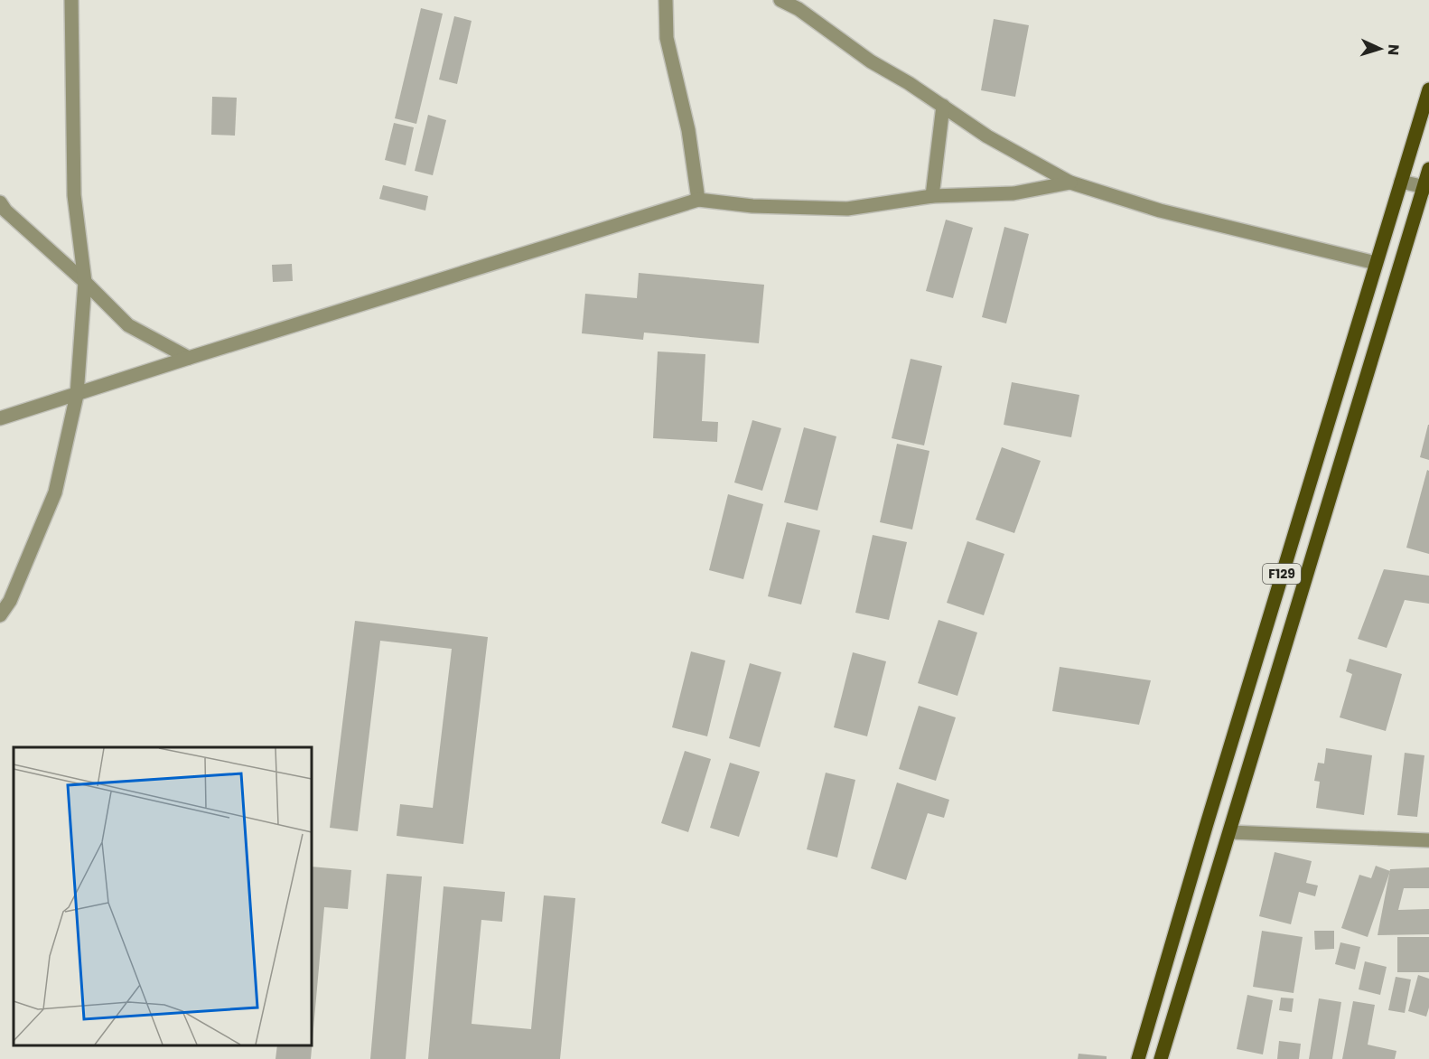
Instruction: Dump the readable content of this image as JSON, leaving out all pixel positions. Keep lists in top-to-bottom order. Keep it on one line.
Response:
{"streets":{"main road":["F129"]},"north":"right"}
